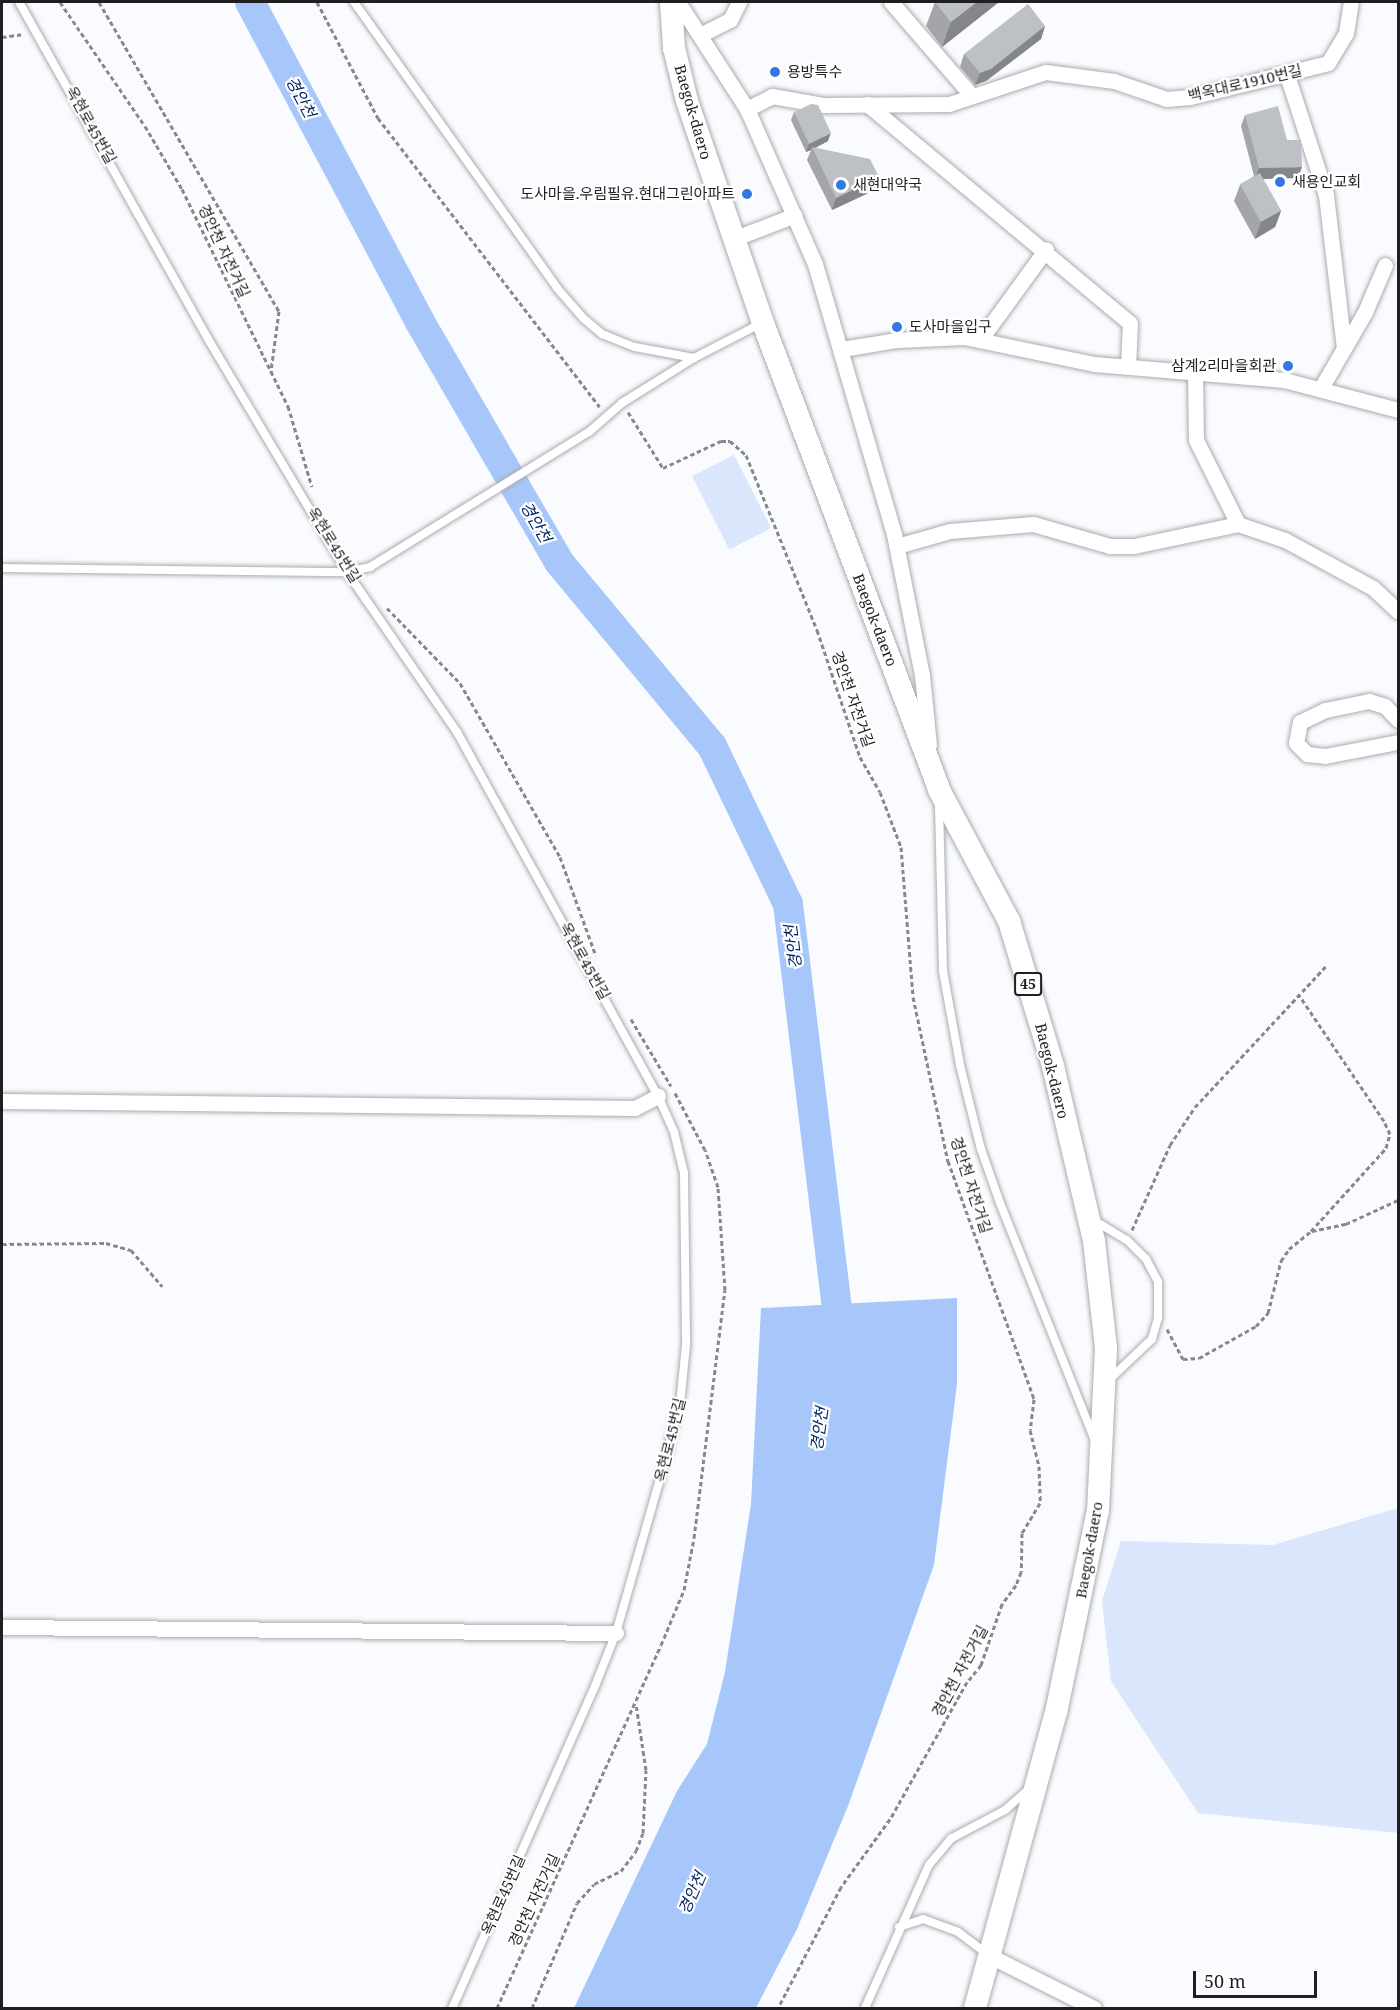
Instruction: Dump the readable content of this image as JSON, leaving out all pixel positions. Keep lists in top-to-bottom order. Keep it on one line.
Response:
{"streets":{"main road":["Baegok-daero","45"],"street":["백옥대로1910번길"],"lane":["옥현로45번길"],"path":["경안천 자전거길"]},"water":["경안천"],"places":["용방특수","새용인교회","새현대약국","도사마을.우림필유.현대그린아파트","도사마을입구","삼계2리마을회관"],"scale_bar":"50 m"}
